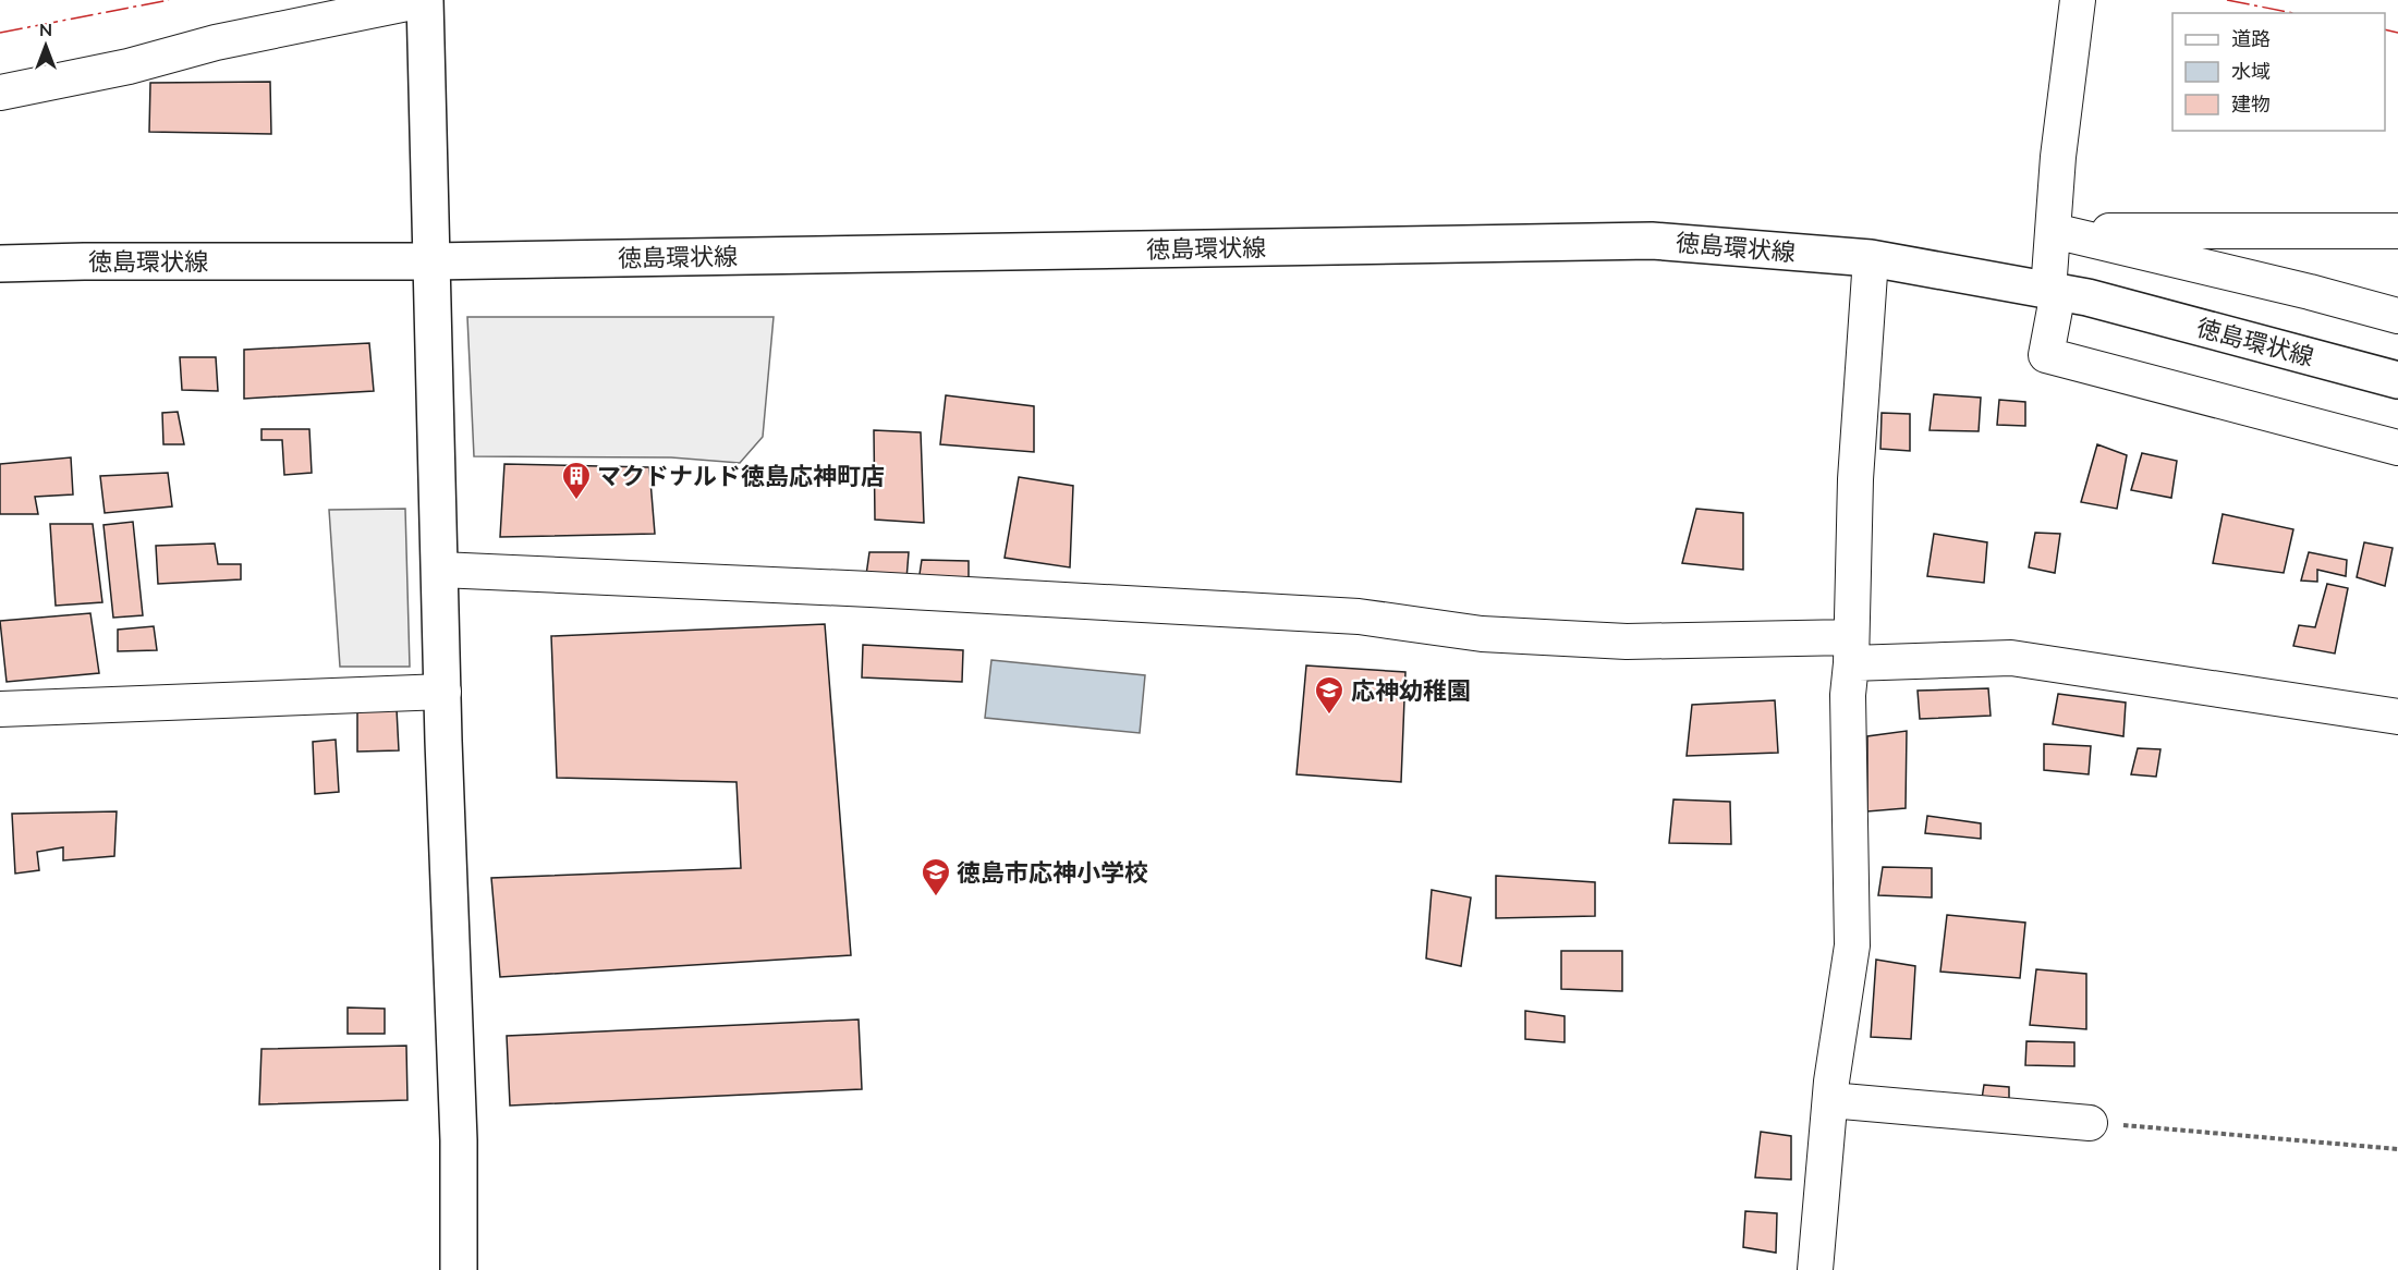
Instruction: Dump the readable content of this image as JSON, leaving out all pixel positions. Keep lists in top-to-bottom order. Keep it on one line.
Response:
{"streets":{"main road":["徳島環状線"]},"places":{"building":["マクドナルド徳島応神町店"],"school or university":["応神幼稚園","徳島市応神小学校"]},"legend":["道路","水域","建物"],"north":"top"}
